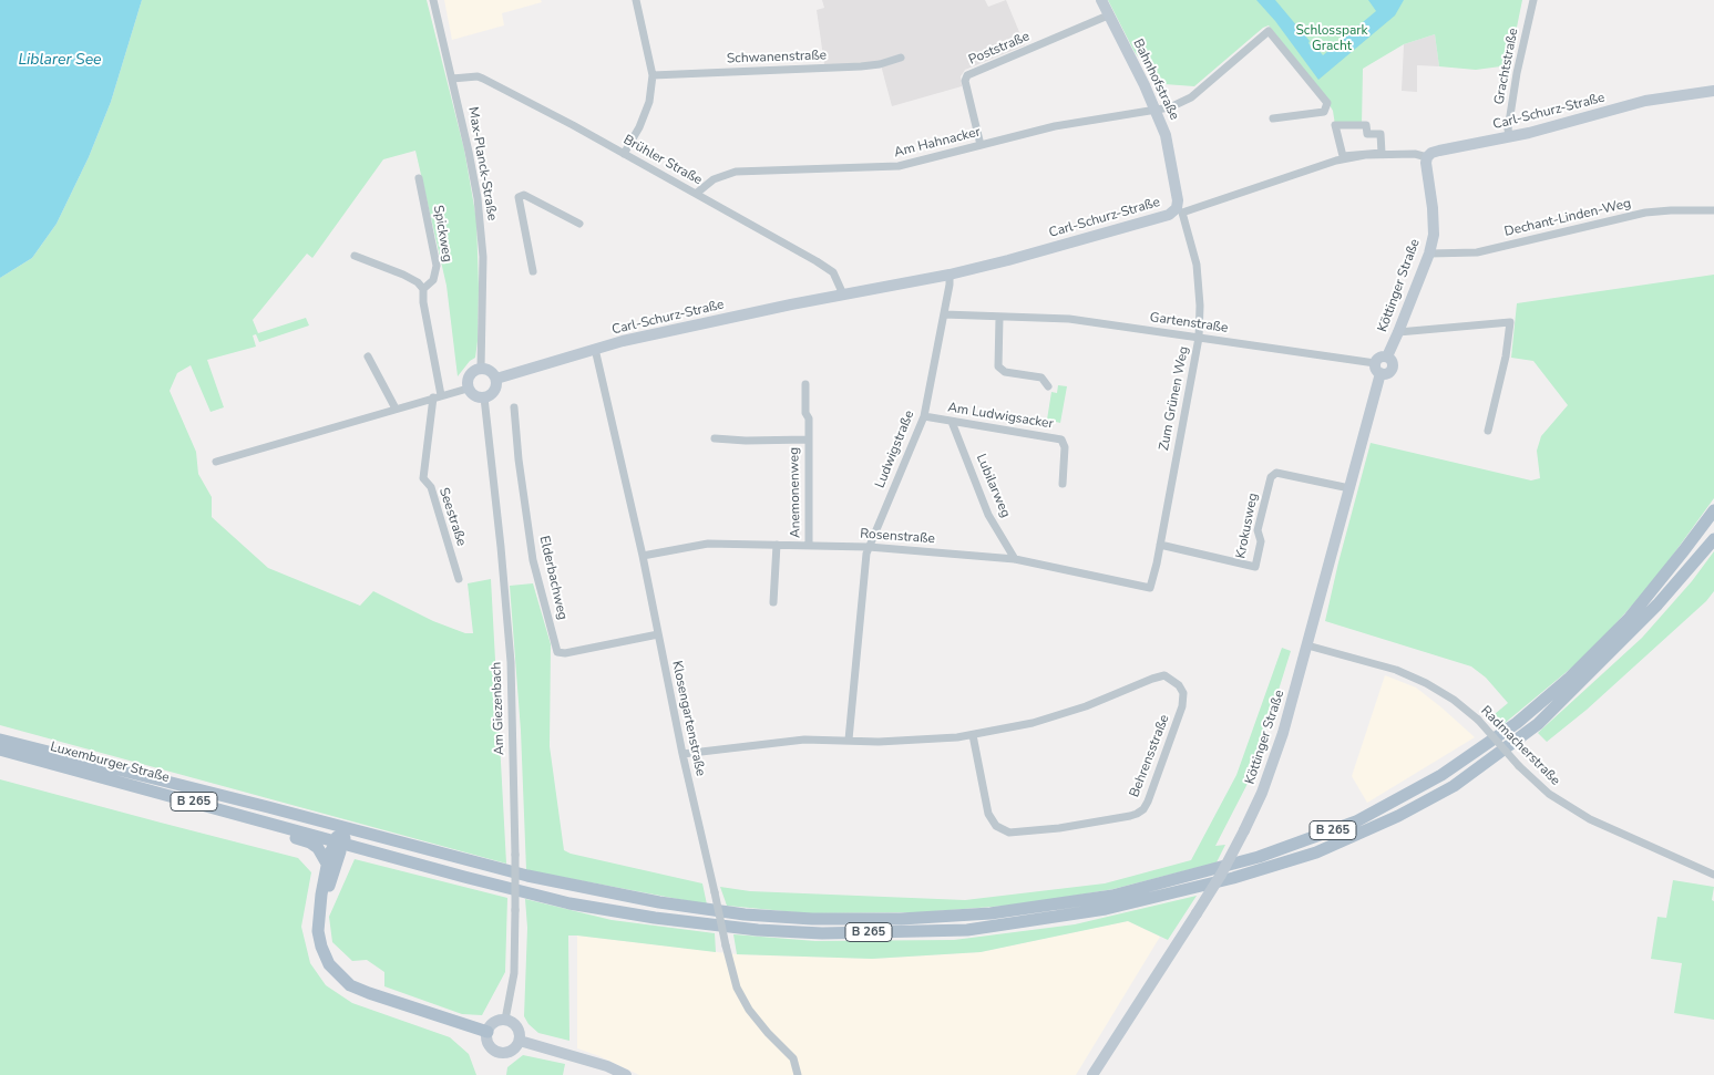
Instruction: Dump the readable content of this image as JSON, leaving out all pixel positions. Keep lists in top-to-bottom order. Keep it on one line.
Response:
{"streets":{"main road":["Luxemburger Straße","B 265"],"street":["Poststraße","Schwanenstraße","Grachtstraße","Bahnhofstraße","Carl-Schurz-Straße","Am Hahnacker","Brühler Straße","Max-Planck-Straße","Dechant-Linden-Weg","Spickweg","Köttinger Straße","Gartenstraße","Zum Grünen Weg","Am Ludwigsacker","Ludwigstraße","Lubilarweg","Anemonenweg","Seestraße","Krokusweg","Rosenstraße","Elderbachweg","Am Giezenbach","Klosengartenstraße","Radmacherstraße","Behrensstraße"]},"crossings":[["Poststraße","Bahnhofstraße"],["Poststraße","Am Hahnacker"],["Grachtstraße","Carl-Schurz-Straße"],["Bahnhofstraße","Carl-Schurz-Straße"],["Bahnhofstraße","Am Hahnacker"],["Bahnhofstraße","Zum Grünen Weg"],["Carl-Schurz-Straße","Brühler Straße"],["Carl-Schurz-Straße","Max-Planck-Straße"],["Carl-Schurz-Straße","Köttinger Straße"],["Carl-Schurz-Straße","Zum Grünen Weg"],["Carl-Schurz-Straße","Ludwigstraße"],["Carl-Schurz-Straße","Am Giezenbach"],["Carl-Schurz-Straße","Klosengartenstraße"],["Am Hahnacker","Brühler Straße"],["Brühler Straße","Max-Planck-Straße"],["Max-Planck-Straße","Am Giezenbach"],["Dechant-Linden-Weg","Köttinger Straße"],["Köttinger Straße","Gartenstraße"],["Köttinger Straße","Krokusweg"],["Köttinger Straße","Radmacherstraße"],["Gartenstraße","Zum Grünen Weg"],["Gartenstraße","Ludwigstraße"],["Zum Grünen Weg","Krokusweg"],["Zum Grünen Weg","Rosenstraße"],["Am Ludwigsacker","Ludwigstraße"],["Am Ludwigsacker","Lubilarweg"],["Ludwigstraße","Rosenstraße"],["Ludwigstraße","Behrensstraße"],["Lubilarweg","Rosenstraße"],["Anemonenweg","Rosenstraße"],["Rosenstraße","Klosengartenstraße"],["Elderbachweg","Klosengartenstraße"],["Klosengartenstraße","Behrensstraße"],["Luxemburger Straße","B 265"]],"water":["Liblarer See"],"parks":["Schlosspark Gracht"]}
